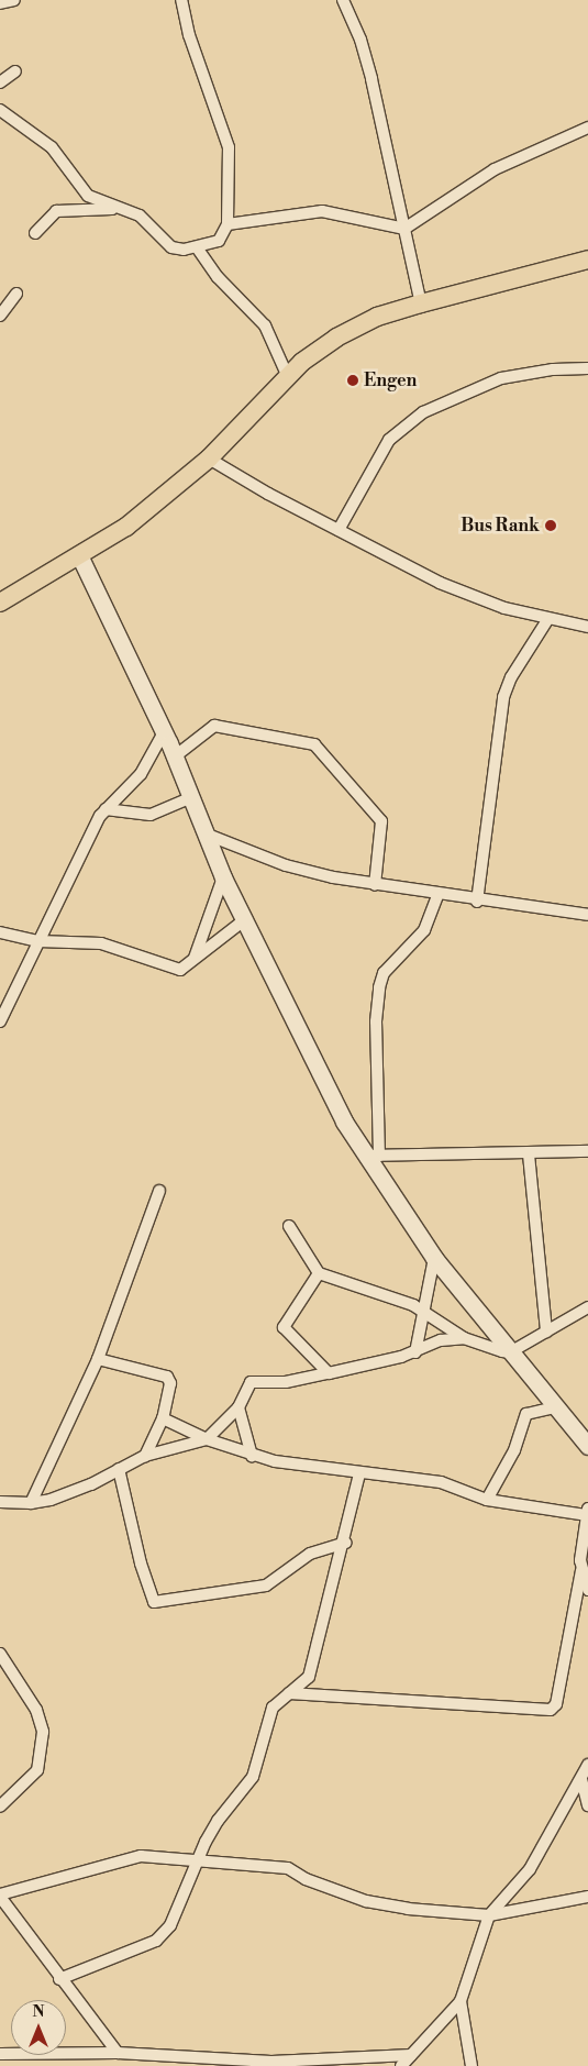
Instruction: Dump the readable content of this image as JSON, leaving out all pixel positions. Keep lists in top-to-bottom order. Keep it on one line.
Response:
{"places":["Engen","Bus Rank"],"north":"top"}
